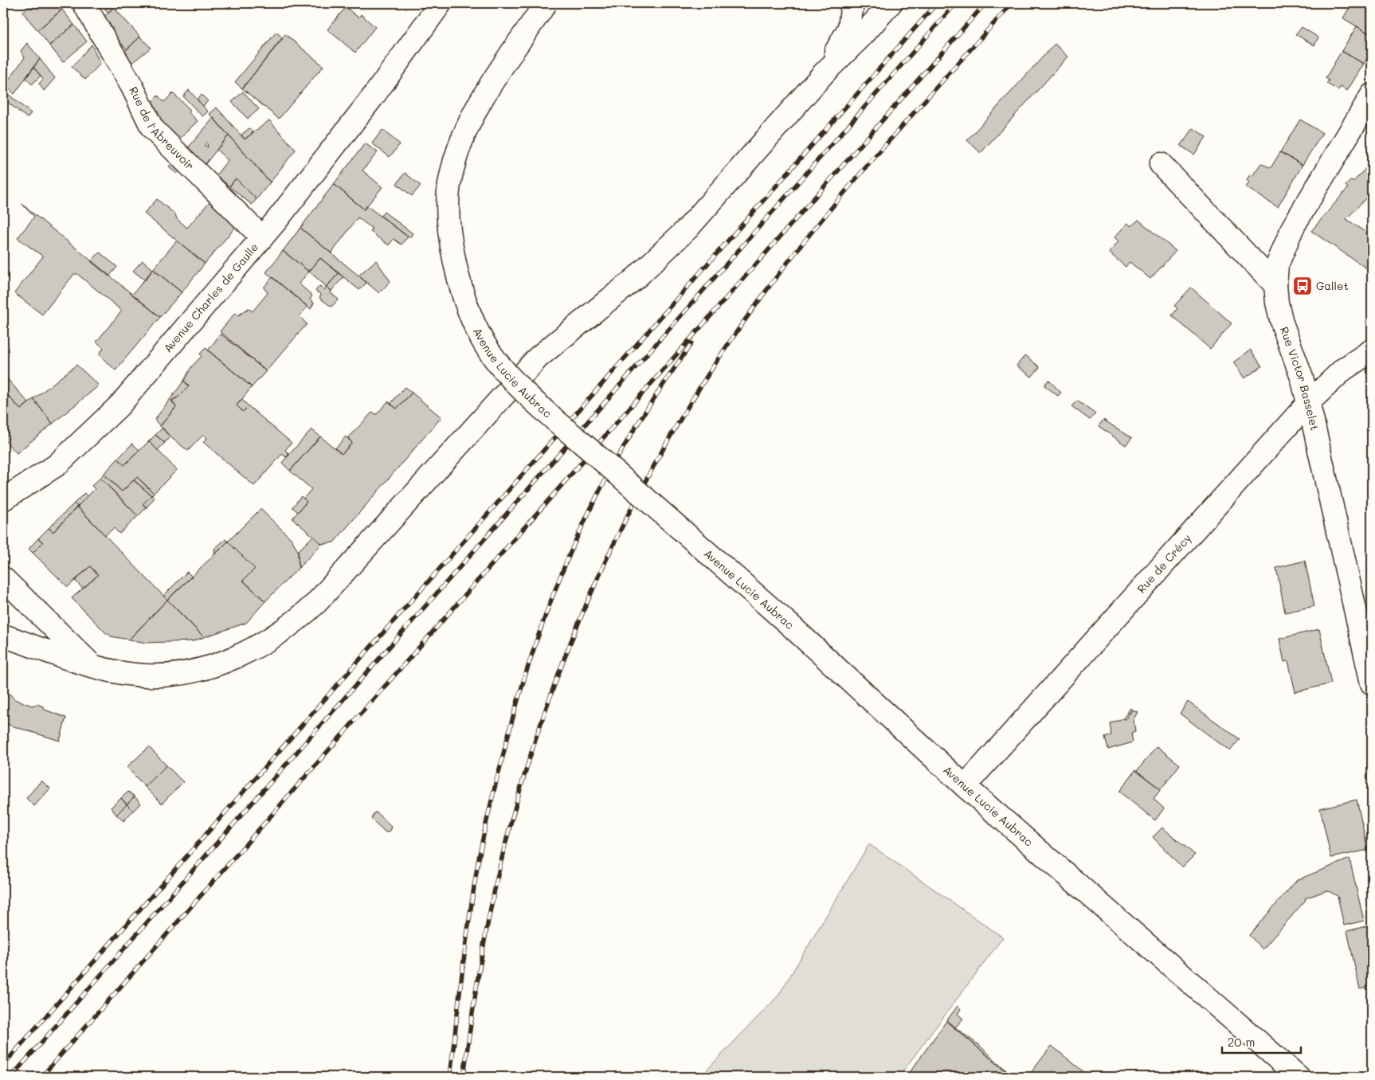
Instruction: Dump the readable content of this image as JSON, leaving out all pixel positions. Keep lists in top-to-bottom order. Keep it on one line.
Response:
{"streets":{"main road":["Rue de l'Abreuvoir","Avenue Charles de Gaulle","Avenue Lucie Aubrac","Rue Victor Basselet","Rue de Crécy"]},"crossings":[["Rue de l'Abreuvoir","Avenue Charles de Gaulle"],["Avenue Lucie Aubrac","Rue de Crécy"],["Rue Victor Basselet","Rue de Crécy"]],"places":{"bus stop":["Gallet"]},"house_numbers":["4"],"scale_bar":"20 m"}
